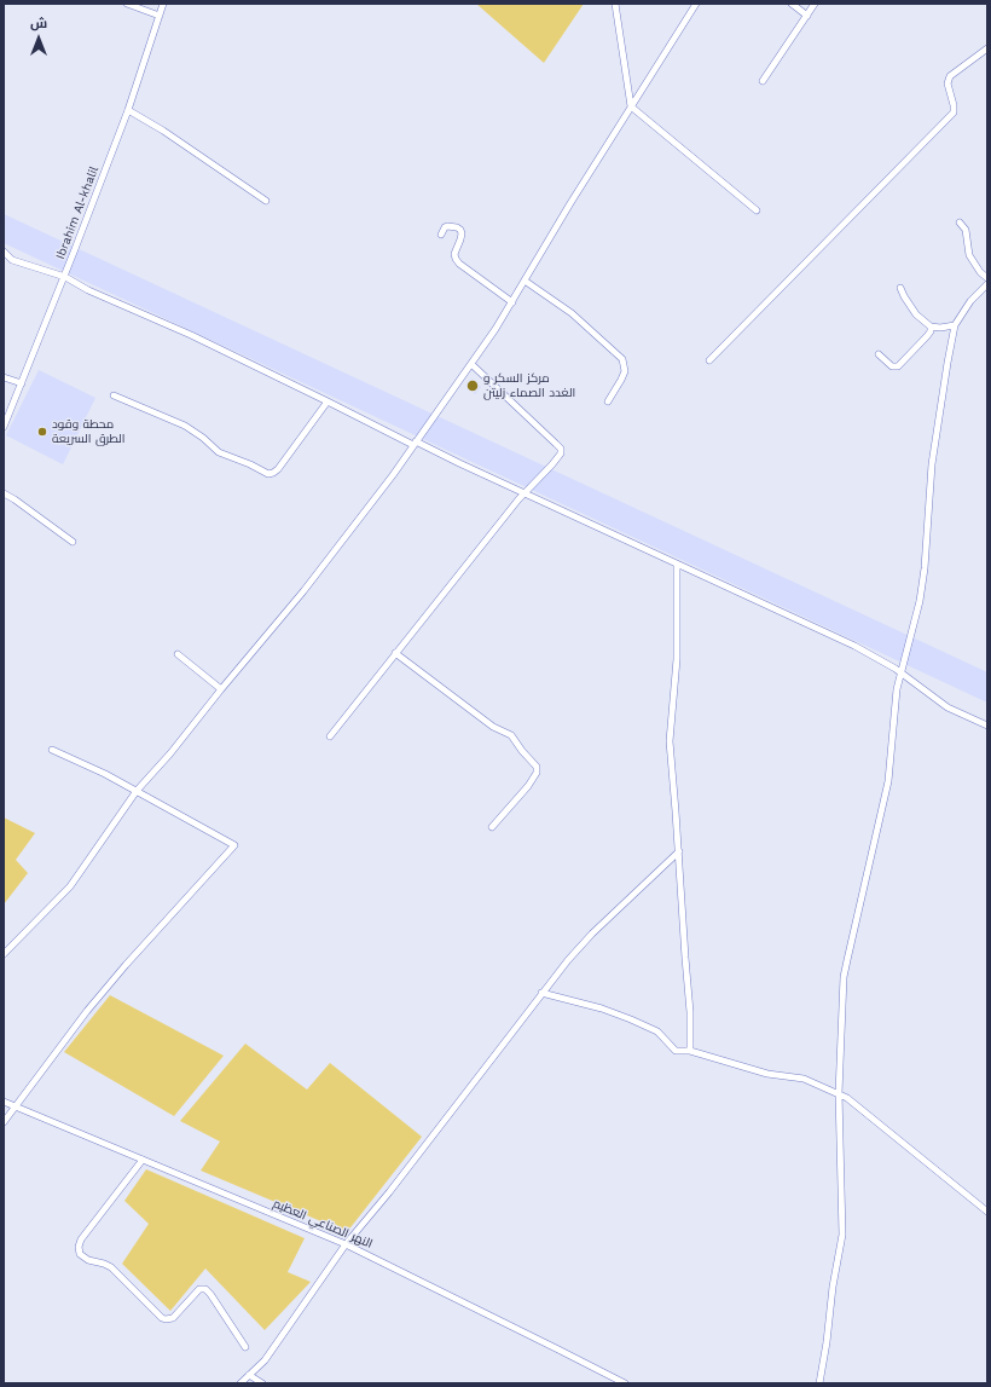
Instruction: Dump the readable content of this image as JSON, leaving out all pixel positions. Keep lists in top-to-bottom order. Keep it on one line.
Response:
{"streets":{"street":["Ibrahim Al-khalil","النهر الصناعي العظيم"]},"places":["مركز السكر و الغدد الصماء زليتن","محطة وقود الطرق السريعة"],"north":"top"}
